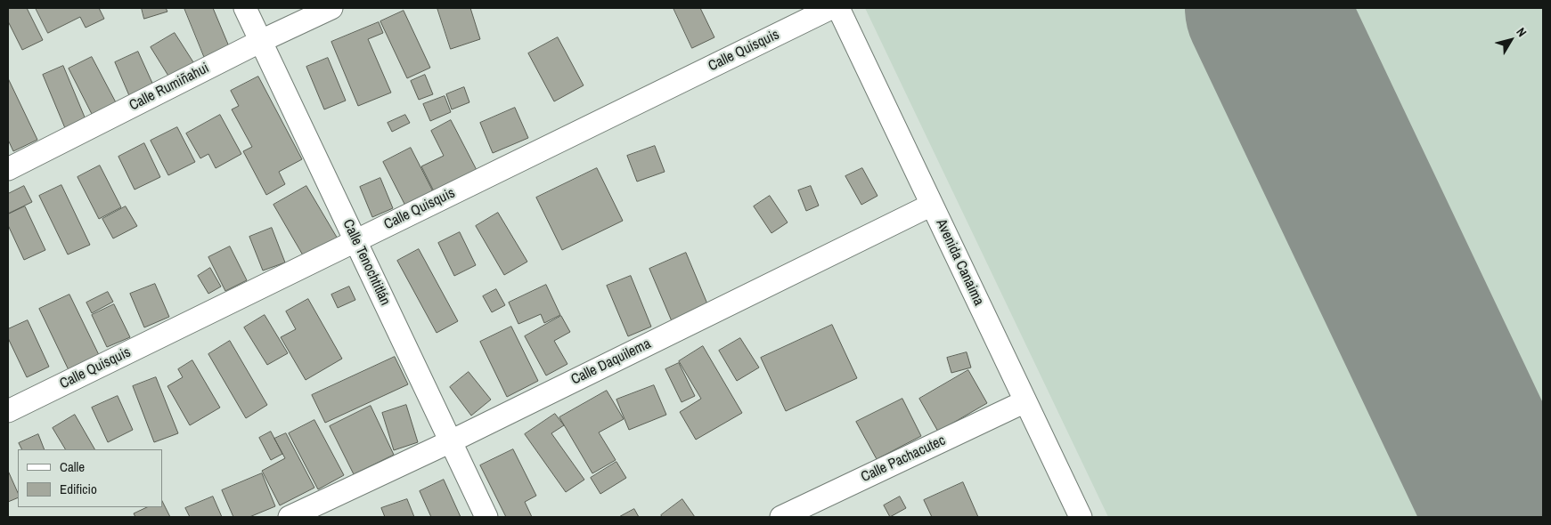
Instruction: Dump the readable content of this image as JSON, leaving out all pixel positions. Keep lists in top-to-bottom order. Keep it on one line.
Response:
{"streets":{"street":["Calle Quisquis","Calle Rumiñahui","Calle Tenochtitlán","Avenida Canaima","Calle Daquilema","Calle Pachacutec"]},"crossings":[["Calle Quisquis","Calle Tenochtitlán"],["Calle Rumiñahui","Calle Tenochtitlán"],["Calle Tenochtitlán","Calle Daquilema"],["Avenida Canaima","Calle Daquilema"],["Avenida Canaima","Calle Pachacutec"]],"legend":["Calle","Edificio"],"north":"top right"}
